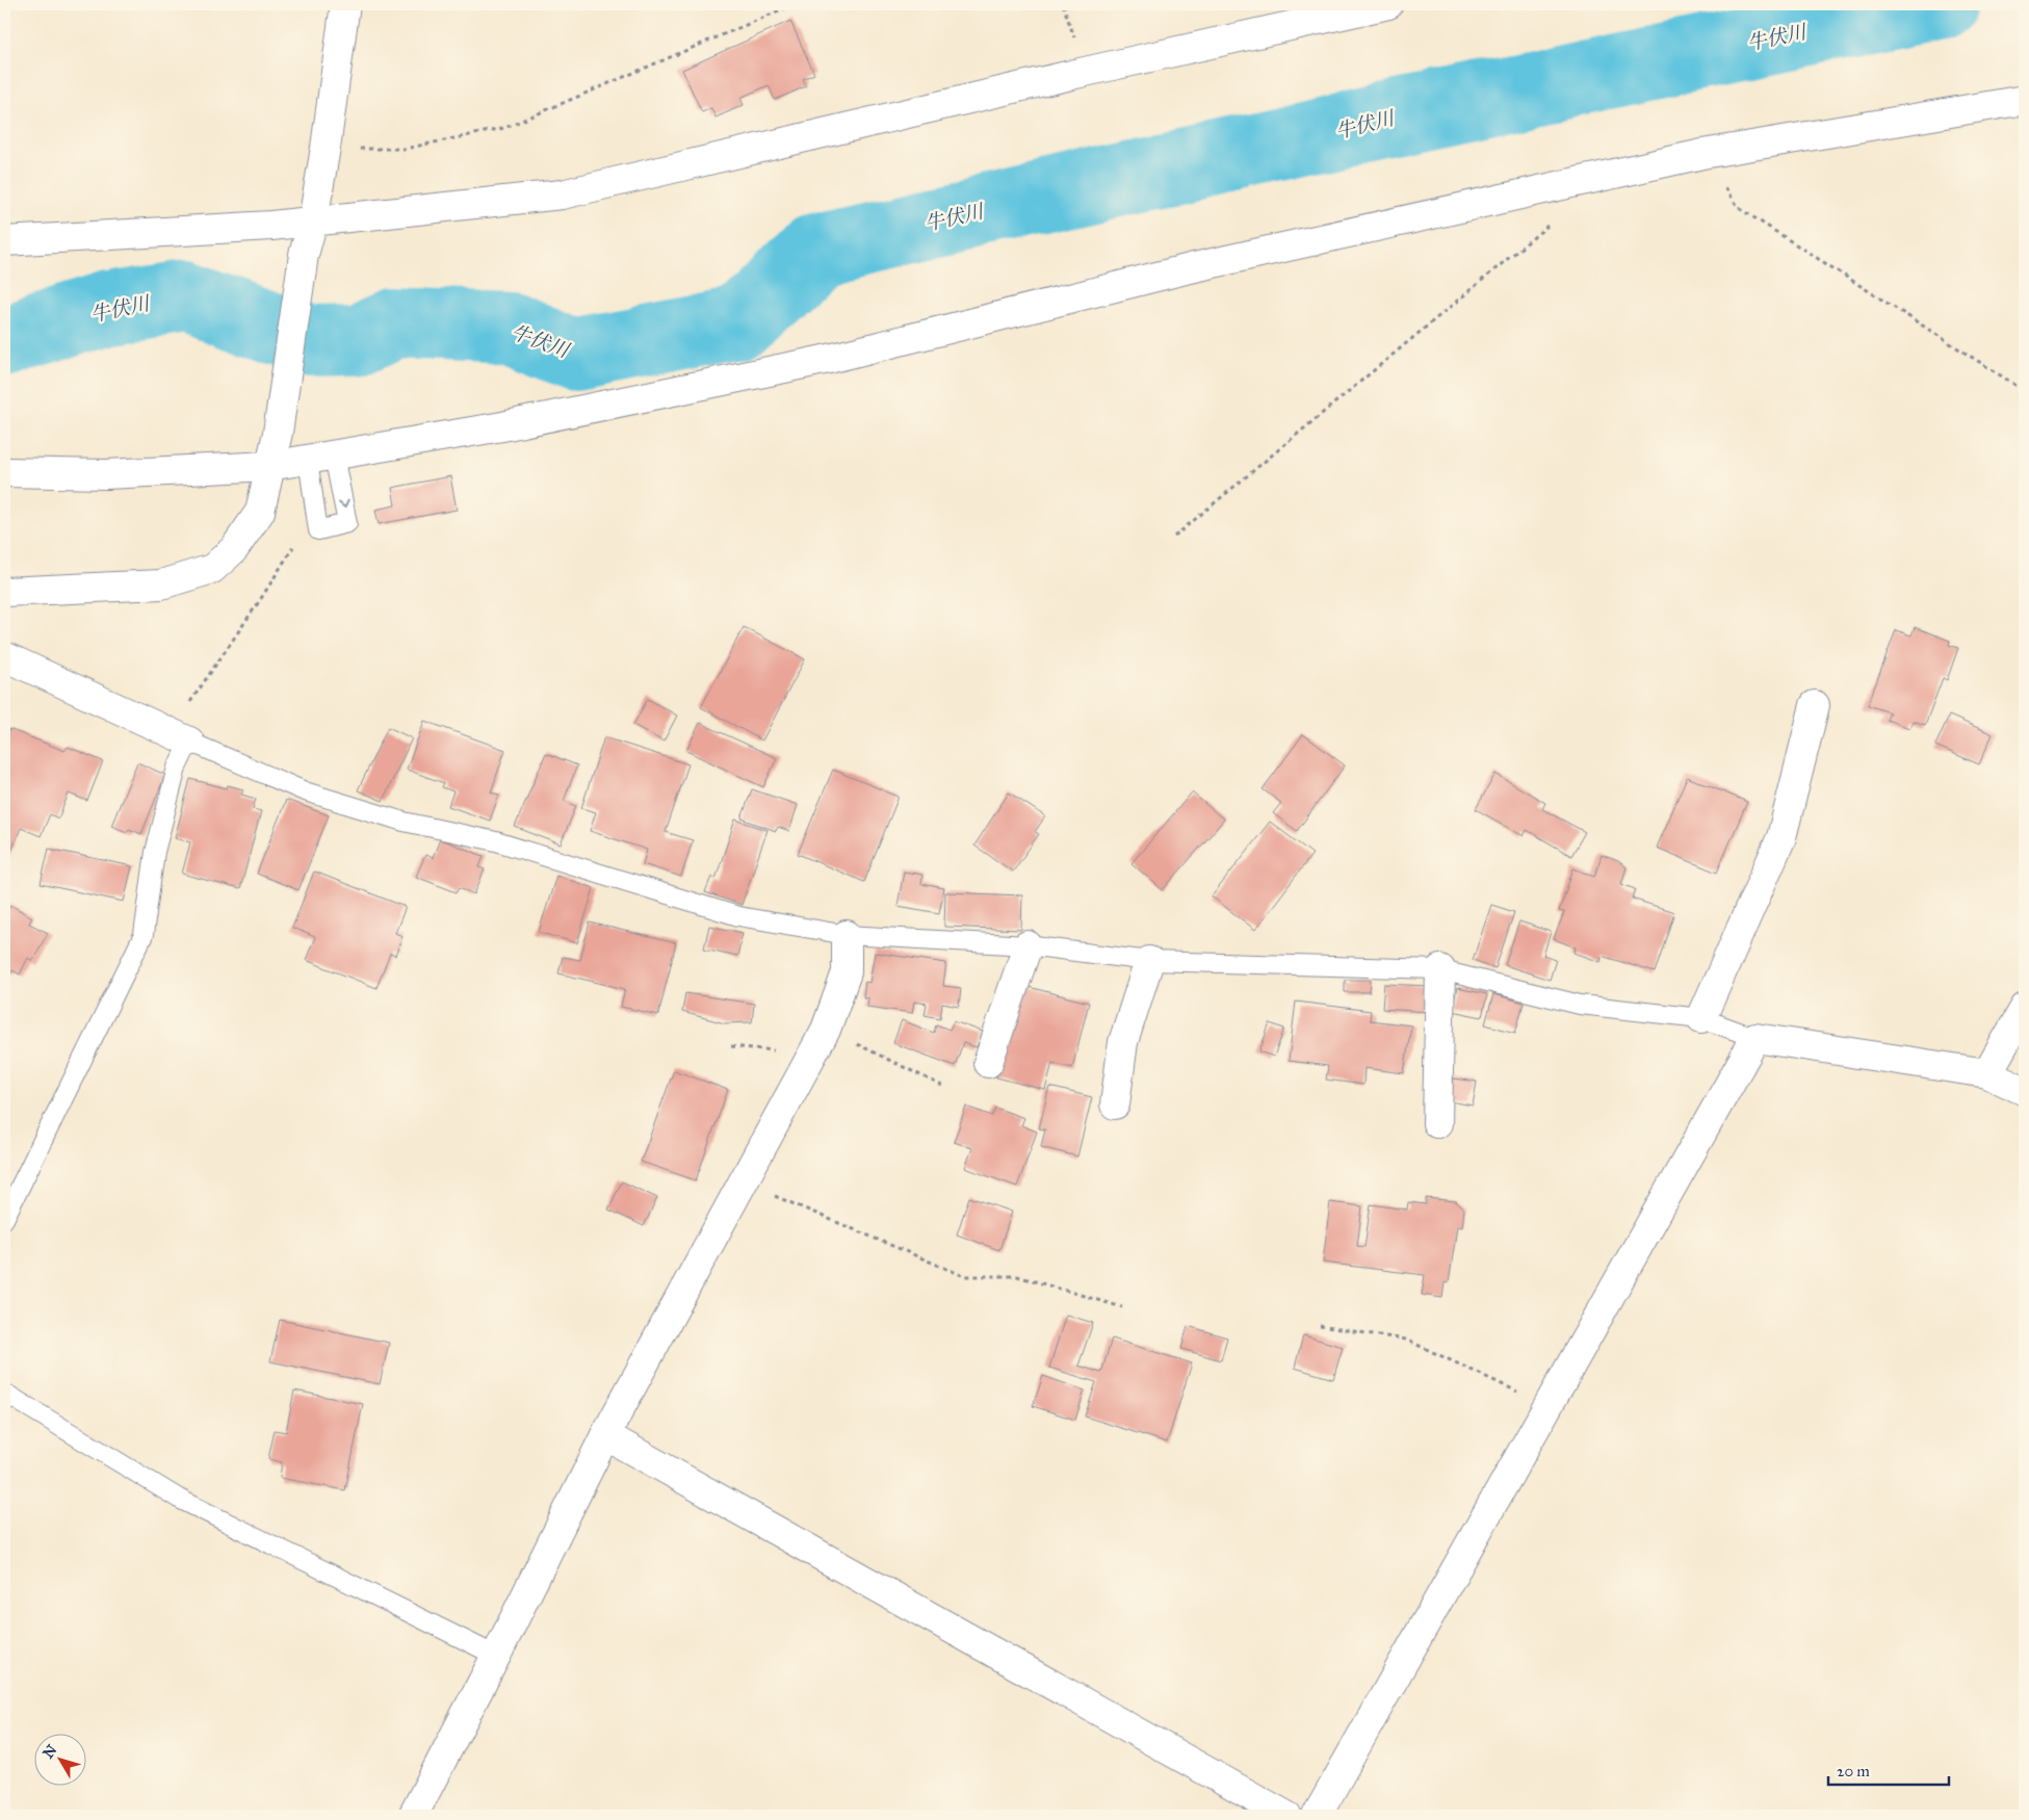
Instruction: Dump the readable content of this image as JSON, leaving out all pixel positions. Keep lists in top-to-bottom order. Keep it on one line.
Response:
{"water":["牛伏川"],"scale_bar":"20 m","north":"top left"}
